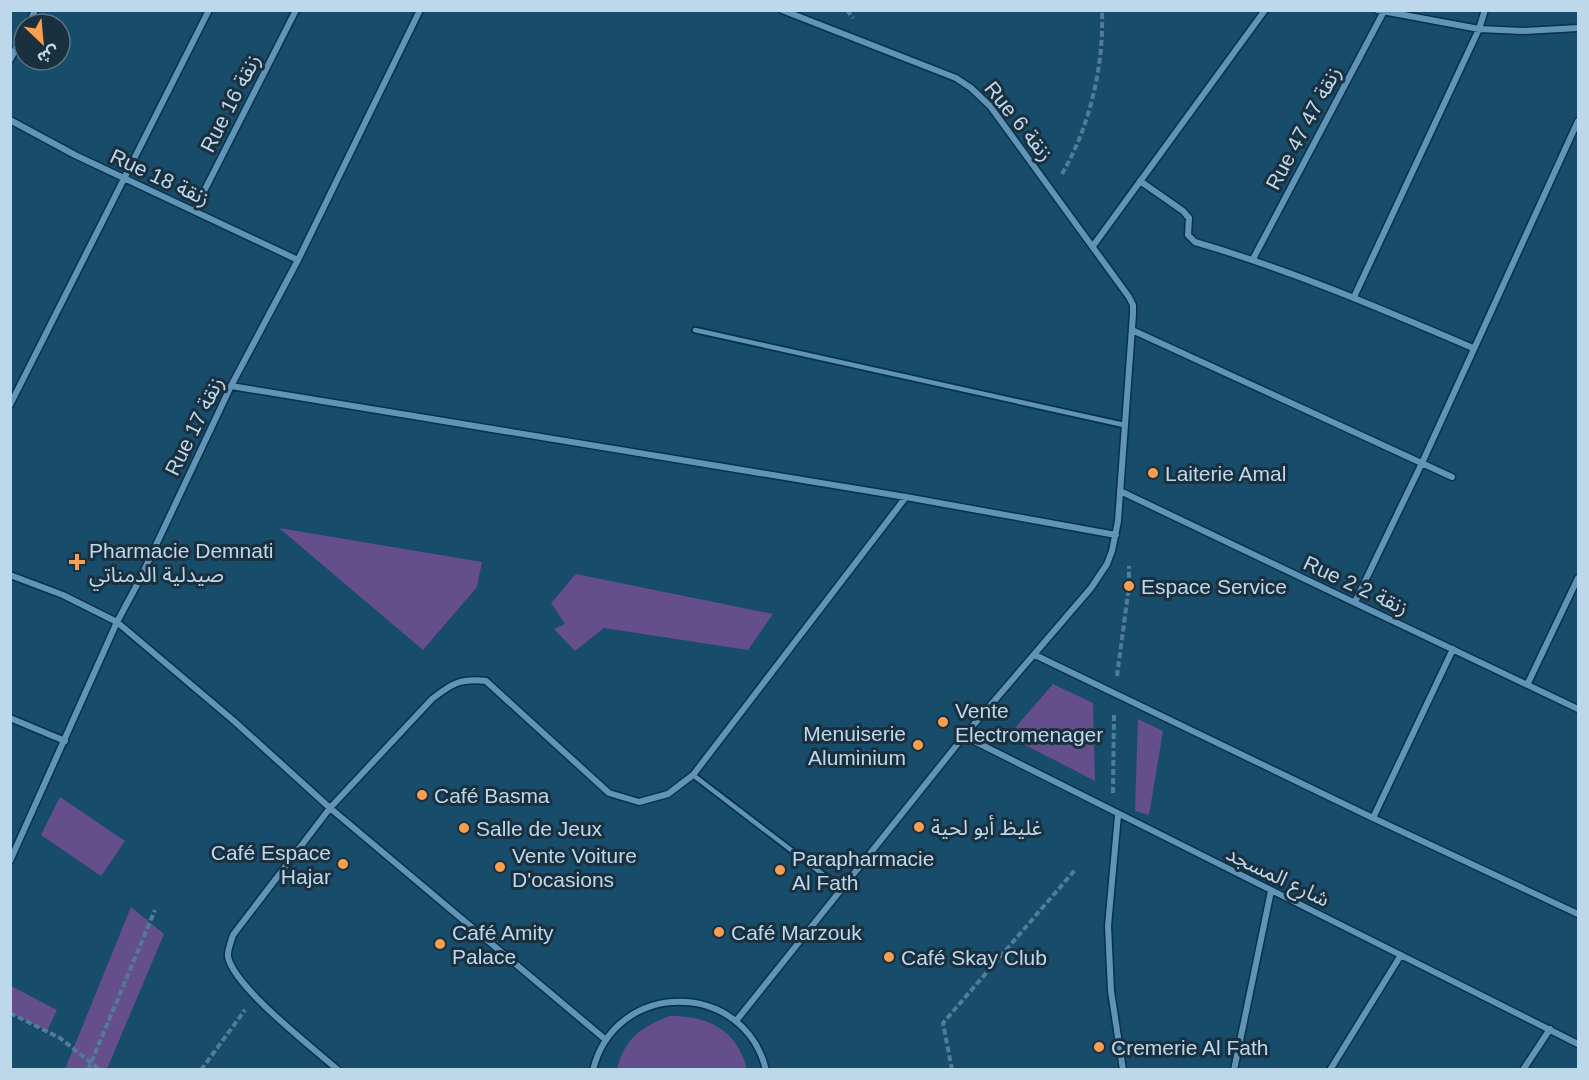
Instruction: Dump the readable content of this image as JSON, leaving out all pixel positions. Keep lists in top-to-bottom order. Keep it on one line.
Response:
{"streets":{"street":["Rue 16 زنقة","Rue 6 زنقة","Rue 47 زنقة 47","Rue 18 زنقة","Rue 17 زنقة","Rue 2 زنقة 2","شارع المسجد"]},"crossings":[["Rue 16 زنقة","Rue 18 زنقة"],["Rue 18 زنقة","Rue 17 زنقة"]],"places":{"other":["Laiterie Amal","Espace Service","Vente Electromenager","Menuiserie Aluminium","Café Basma","غليظ أبو لحية","Salle de Jeux","Café Espace Hajar","Vente Voiture D'ocasions","Parapharmacie Al Fath","Café Marzouk","Café Amity Palace","Café Skay Club","Cremerie Al Fath"],"health":["Pharmacie Demnati صيدلية الدمناتي"]},"north":"bottom right"}
